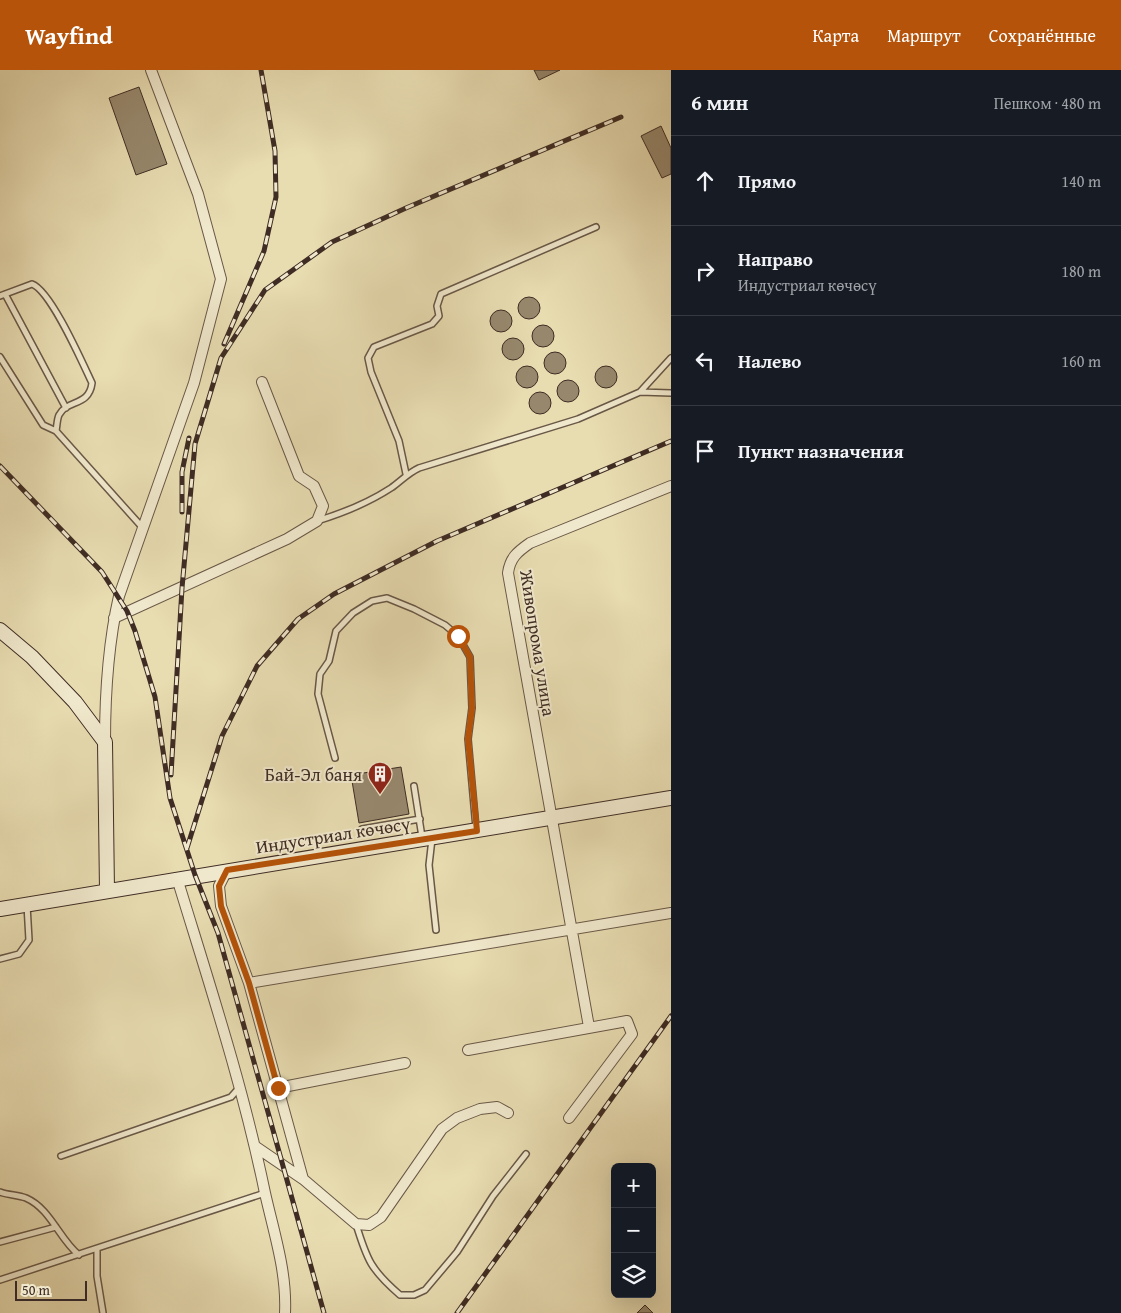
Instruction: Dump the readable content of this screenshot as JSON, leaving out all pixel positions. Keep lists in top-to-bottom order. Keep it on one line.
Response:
{"streets":{"main road":["Индустриал көчөсү"],"street":["Живопрома улица"]},"crossings":[["Живопрома улица","Индустриал көчөсү"]],"places":{"building":["Бай-Эл баня"]},"scale_bar":"50 m","page":{"header":"Wayfind","nav":["Карта","Маршрут","Сохранённые"],"heading":["6 мин","Пешком · 480 m"],"list":[["Прямо","140 m"],["Направо","Индустриал көчөсү","180 m"],["Налево","160 m"],"Пункт назначения"],"map_buttons":["+","−"],"scale":"50 m"}}
